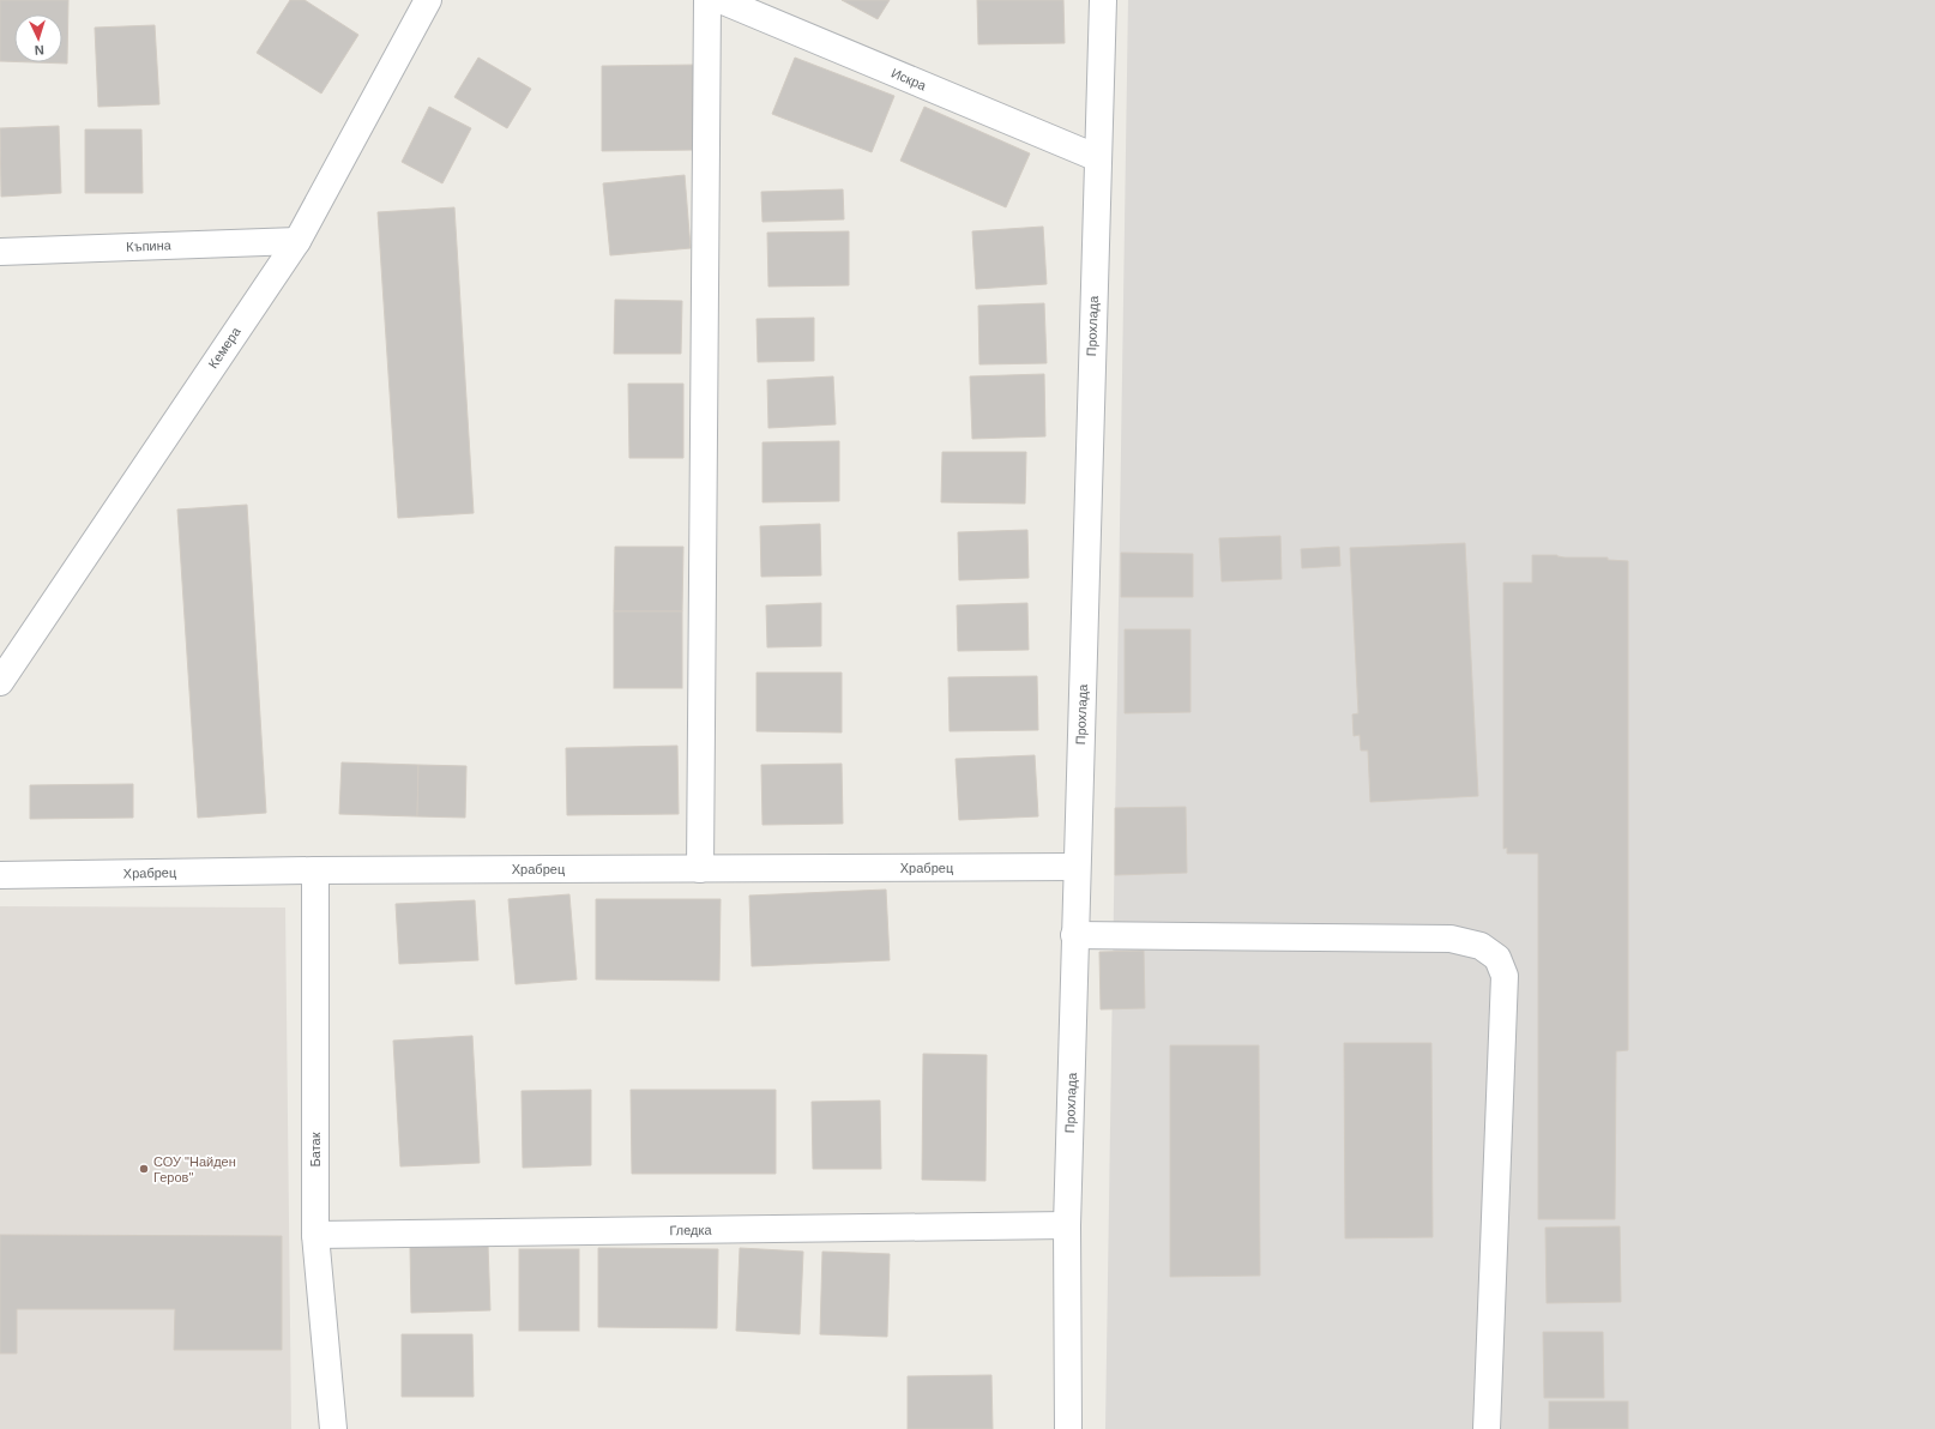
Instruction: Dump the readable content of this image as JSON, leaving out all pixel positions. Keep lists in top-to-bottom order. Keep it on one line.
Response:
{"streets":{"street":["Искра","Къпина","Прохлада","Кемера","Храбрец","Батак","Гледка"]},"crossings":[["Искра","Прохлада"],["Къпина","Кемера"],["Прохлада","Храбрец"],["Прохлада","Гледка"],["Храбрец","Батак"],["Батак","Гледка"]],"places":["СОУ \"Найден Геров\""],"north":"bottom"}
